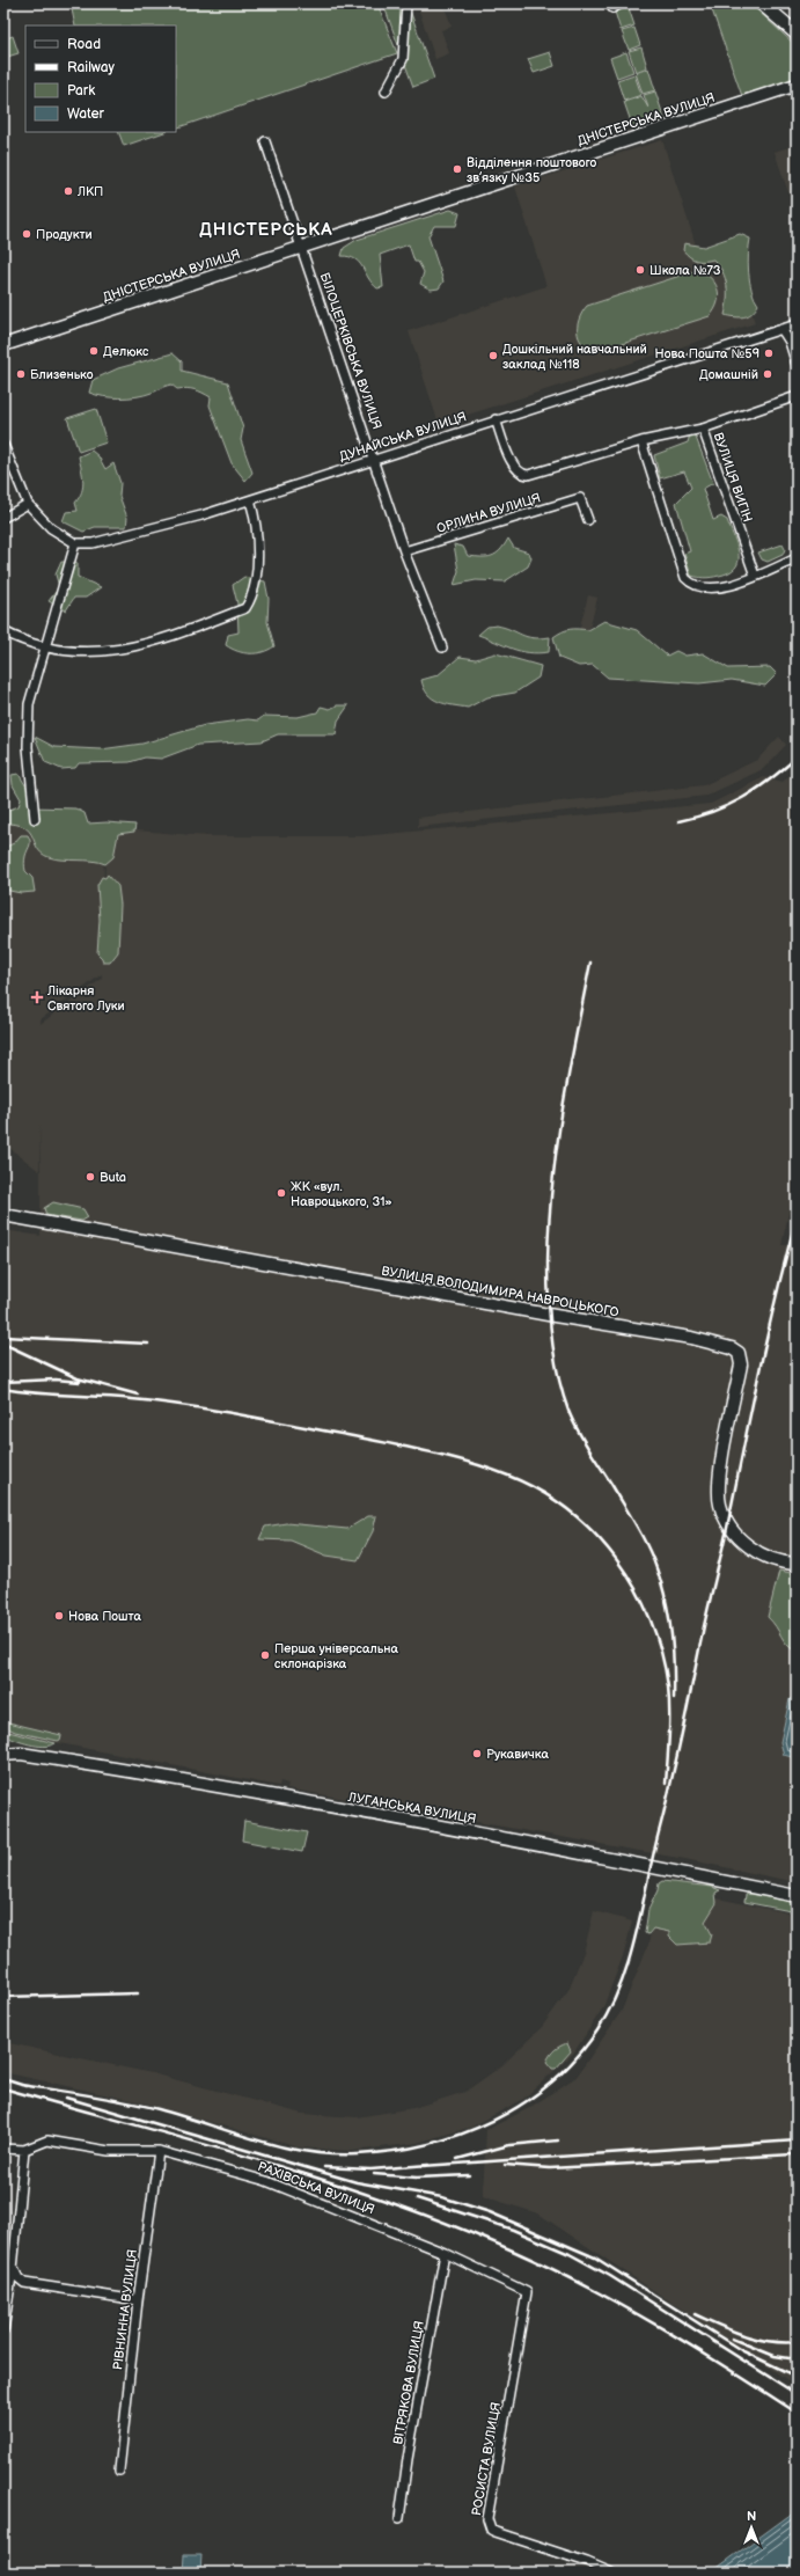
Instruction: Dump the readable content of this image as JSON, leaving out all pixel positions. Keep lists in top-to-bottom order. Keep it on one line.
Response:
{"streets":{"street":["ДНІСТЕРСЬКА ВУЛИЦЯ","БІЛОЦЕРКІВСЬКА ВУЛИЦЯ","ДУНАЙСЬКА ВУЛИЦЯ","ВУЛИЦЯ ВИГІН","ОРЛИНА ВУЛИЦЯ","ВУЛИЦЯ ВОЛОДИМИРА НАВРОЦЬКОГО","ЛУГАНСЬКА ВУЛИЦЯ","РАХІВСЬКА ВУЛИЦЯ","РІВНИННА ВУЛИЦЯ","ВІТРЯКОВА ВУЛИЦЯ","РОСИСТА ВУЛИЦЯ"]},"crossings":[["ДНІСТЕРСЬКА ВУЛИЦЯ","БІЛОЦЕРКІВСЬКА ВУЛИЦЯ"],["БІЛОЦЕРКІВСЬКА ВУЛИЦЯ","ДУНАЙСЬКА ВУЛИЦЯ"],["БІЛОЦЕРКІВСЬКА ВУЛИЦЯ","ОРЛИНА ВУЛИЦЯ"],["РАХІВСЬКА ВУЛИЦЯ","РІВНИННА ВУЛИЦЯ"],["РАХІВСЬКА ВУЛИЦЯ","ВІТРЯКОВА ВУЛИЦЯ"],["РАХІВСЬКА ВУЛИЦЯ","РОСИСТА ВУЛИЦЯ"]],"districts":["ДНІСТЕРСЬКА"],"places":{"other":["Відділення поштового зв’язку №35","ЛКП","Продукти","Школа №73","Делюкс","Нова Пошта №59","Дошкільний навчальний заклад №118","Близенько","Домашній","Buta","ЖК «вул. Навроцького, 31»","Нова Пошта","Перша універсальна склонарізка","Рукавичка"],"health":["Лікарня Святого Луки"]},"legend":["Road","Railway","Park","Water"],"north":"top"}
